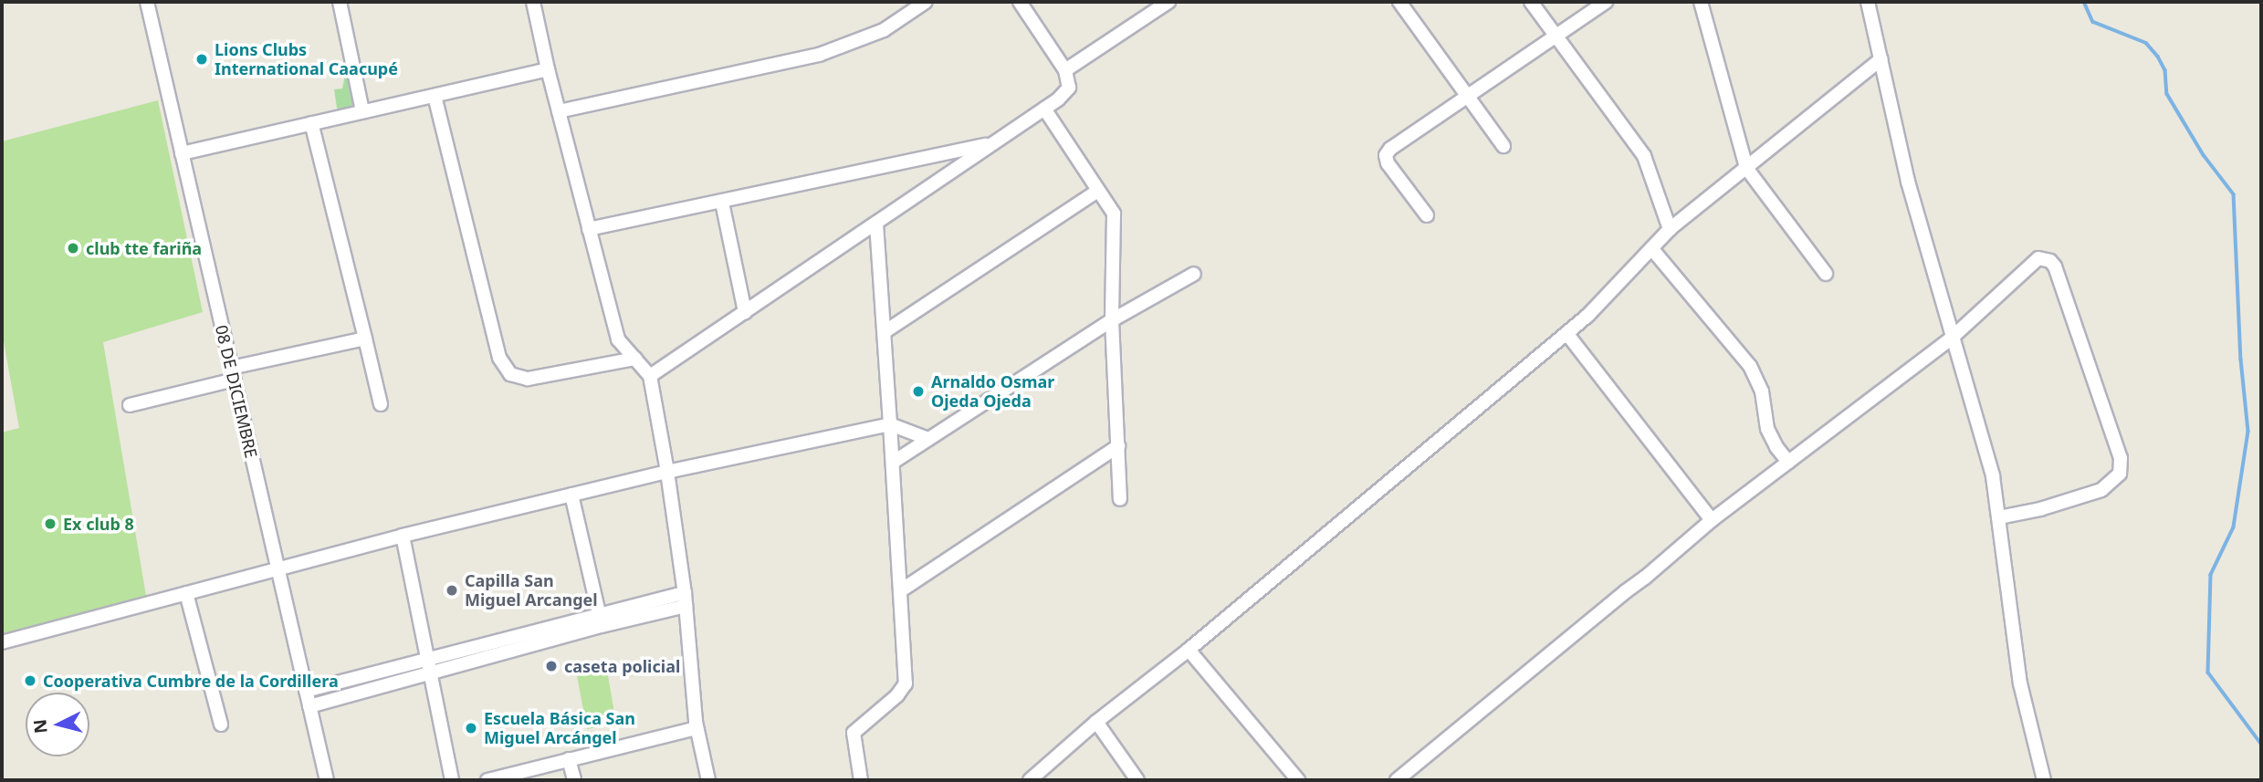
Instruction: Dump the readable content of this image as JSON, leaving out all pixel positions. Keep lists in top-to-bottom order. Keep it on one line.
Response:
{"streets":{"street":["08 DE DICIEMBRE"]},"places":["Lions Clubs International Caacupé","club tte fariña","Arnaldo Osmar Ojeda Ojeda","Ex club 8","Capilla San Miguel Arcangel","caseta policial","Cooperativa Cumbre de la Cordillera","Escuela Básica San Miguel Arcángel"],"north":"left"}
